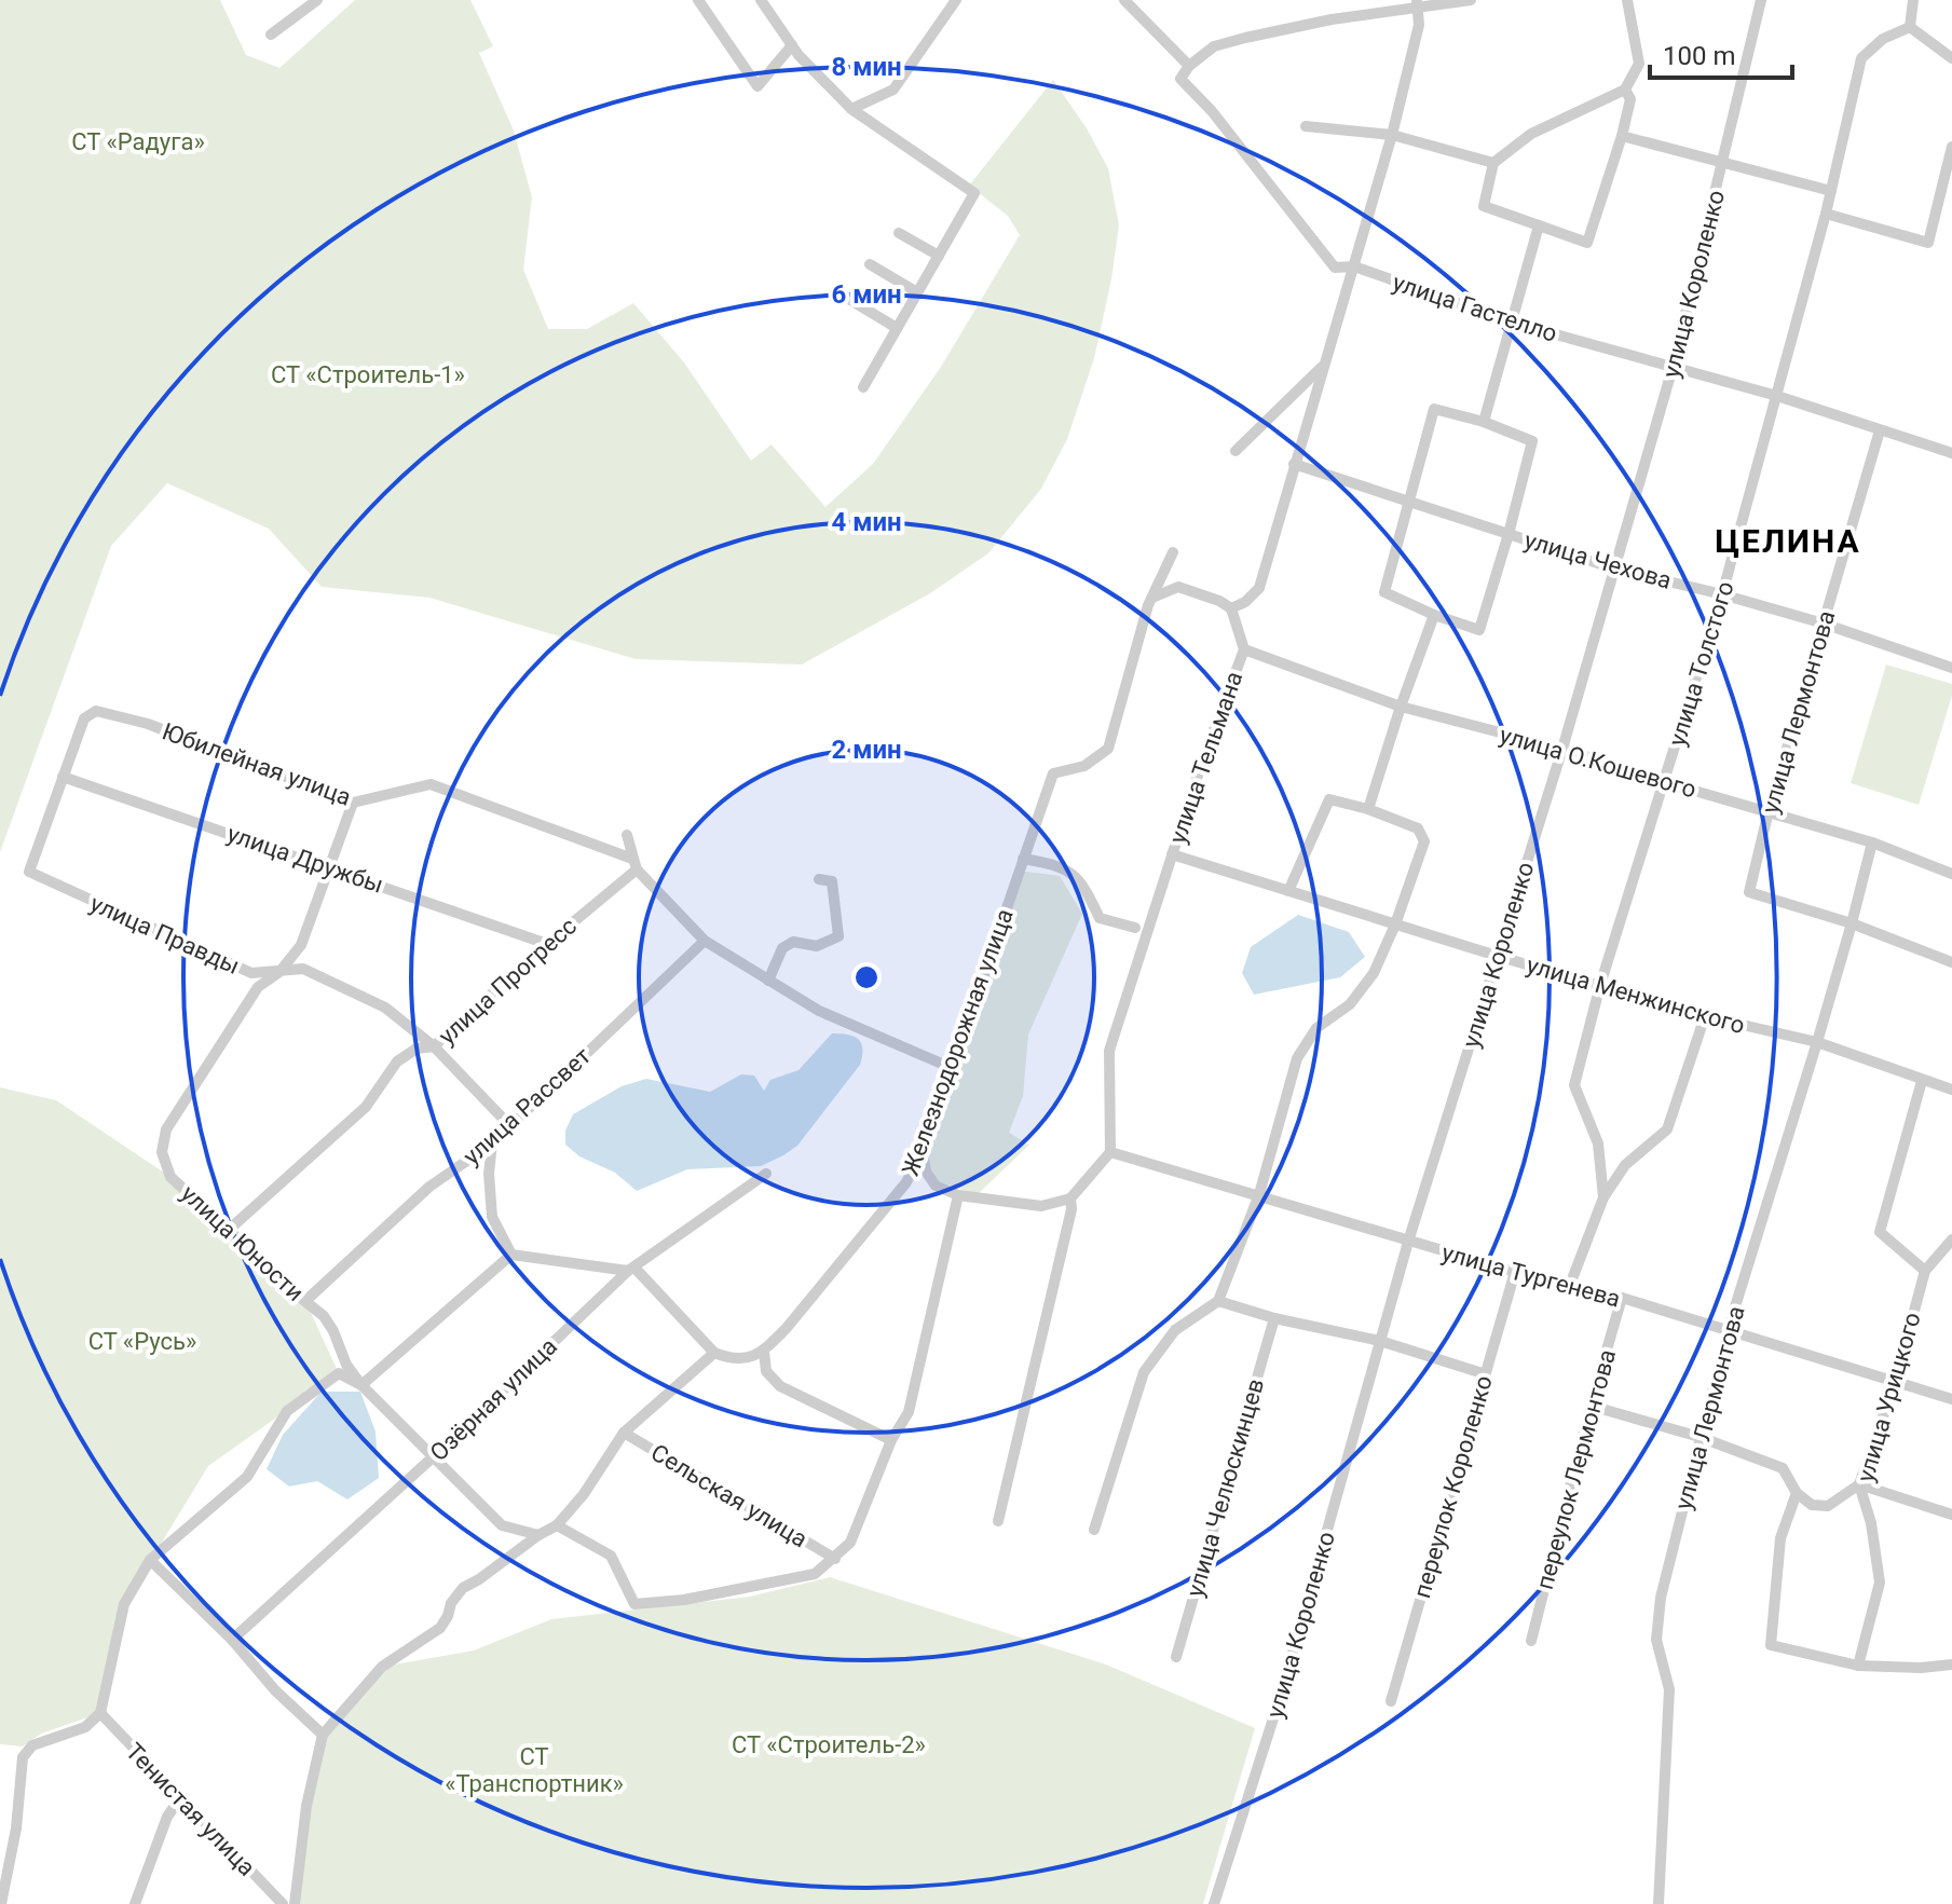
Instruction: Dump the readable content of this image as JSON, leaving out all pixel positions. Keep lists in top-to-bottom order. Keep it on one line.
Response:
{"streets":{"street":["улица Короленко","улица Гастелло","улица Чехова","улица Толстого","улица Лермонтова","улица Тельмана","улица О.Кошевого","Юбилейная улица","улица Дружбы","улица Правды","улица Прогресс","улица Менжинского","Железнодорожная улица","улица Рассвет","улица Юности","улица Тургенева","улица Урицкого","Озёрная улица","переулок Лермонтова","переулок Короленко","улица Челюскинцев","Сельская улица","Тенистая улица"]},"crossings":[["улица Короленко","улица Гастелло"],["улица Короленко","улица Чехова"],["улица Короленко","улица О.Кошевого"],["улица Короленко","улица Менжинского"],["улица Короленко","улица Тургенева"],["улица Гастелло","улица Толстого"],["улица Гастелло","улица Лермонтова"],["улица Чехова","улица Толстого"],["улица Чехова","улица Лермонтова"],["улица Толстого","улица О.Кошевого"],["улица Толстого","улица Менжинского"],["улица Толстого","улица Тургенева"],["улица Лермонтова","улица О.Кошевого"],["улица Лермонтова","улица Менжинского"],["улица Лермонтова","улица Тургенева"],["улица Тельмана","улица О.Кошевого"],["улица Тельмана","улица Менжинского"],["улица Тельмана","улица Тургенева"],["Юбилейная улица","улица Дружбы"],["Юбилейная улица","улица Правды"],["Юбилейная улица","улица Прогресс"],["Юбилейная улица","улица Юности"],["улица Дружбы","улица Прогресс"],["улица Дружбы","улица Юности"],["улица Правды","улица Прогресс"],["улица Правды","улица Рассвет"],["улица Правды","улица Юности"],["улица Прогресс","улица Юности"],["улица Рассвет","улица Юности"],["улица Юности","Озёрная улица"],["улица Тургенева","улица Урицкого"],["улица Тургенева","переулок Лермонтова"],["улица Тургенева","переулок Короленко"]],"districts":["ЦЕЛИНА"],"parks":["СТ «Радуга»","СТ «Строитель-1»","СТ «Русь»","СТ «Строитель-2»","СТ «Транспортник»"],"scale_bar":"100 m","rings":["8 мин","6 мин","4 мин","2 мин"]}
